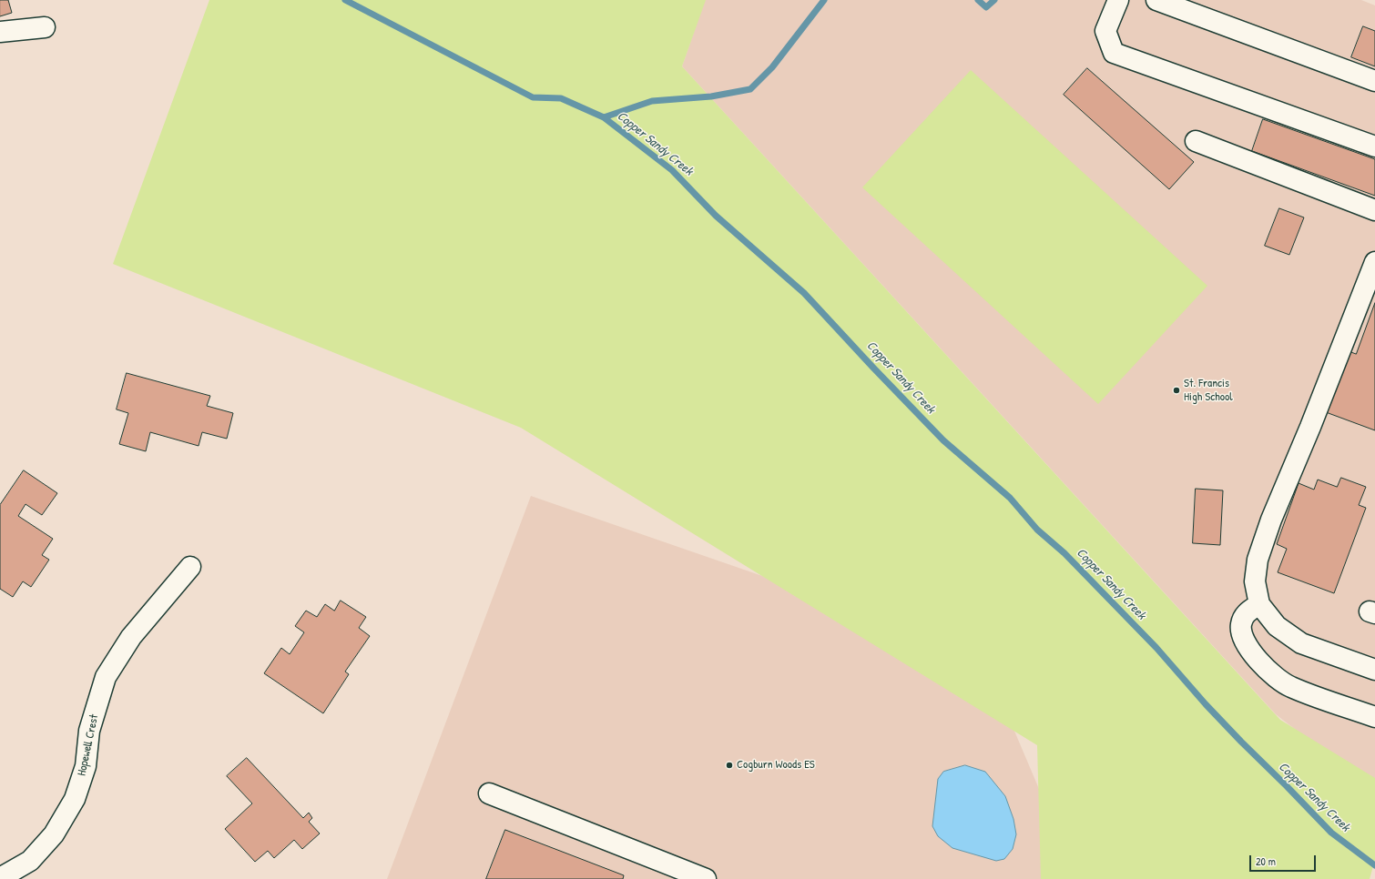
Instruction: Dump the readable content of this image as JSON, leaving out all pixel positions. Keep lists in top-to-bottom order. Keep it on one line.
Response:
{"streets":{"street":["Hopewell Crest"]},"water":["Copper Sandy Creek"],"places":["St. Francis High School","Cogburn Woods ES"],"scale_bar":"20 m"}
